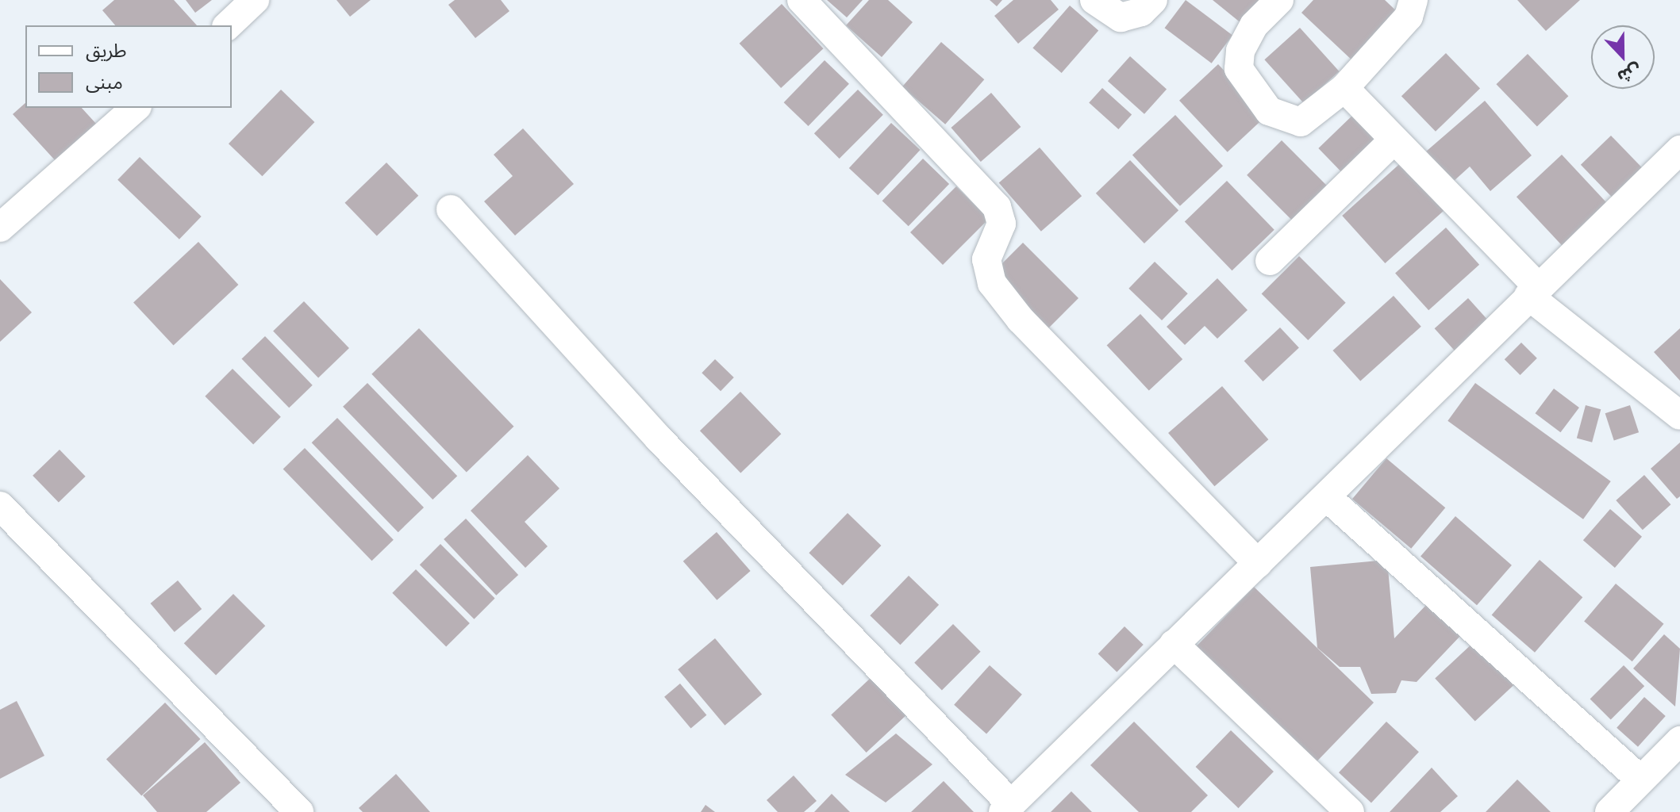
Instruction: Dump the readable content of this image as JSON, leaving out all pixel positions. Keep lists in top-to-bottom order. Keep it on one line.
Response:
{"legend":["طريق","مبنى"],"north":"bottom"}
